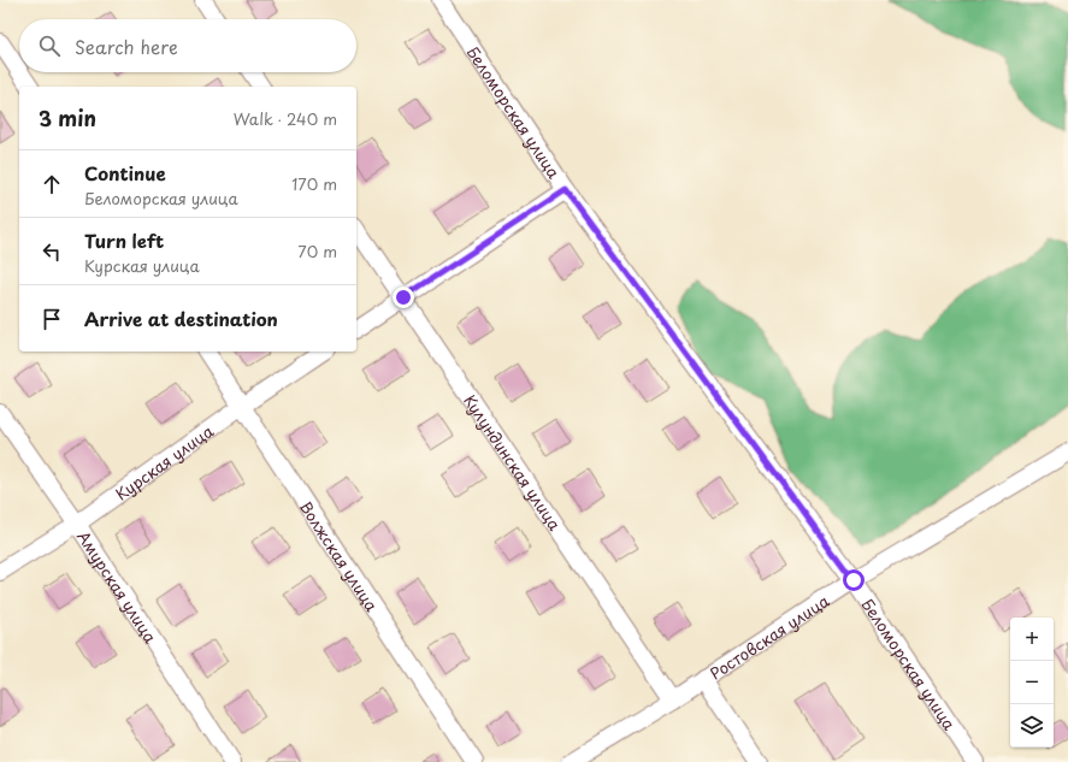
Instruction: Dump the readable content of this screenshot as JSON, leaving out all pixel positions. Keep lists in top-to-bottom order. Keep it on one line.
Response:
{"streets":{"street":["Беломорская улица","Курская улица","Кулундинская улица","Волжская улица","Амурская улица","Ростовская улица"]},"crossings":[["Беломорская улица","Ростовская улица"],["Курская улица","Волжская улица"],["Курская улица","Амурская улица"],["Кулундинская улица","Ростовская улица"]],"page":{"search":"Search here","heading":["3 min","Walk · 240 m"],"list":[["Continue","Беломорская улица","170 m"],["Turn left","Курская улица","70 m"],"Arrive at destination"],"map_buttons":["+","−"]}}
